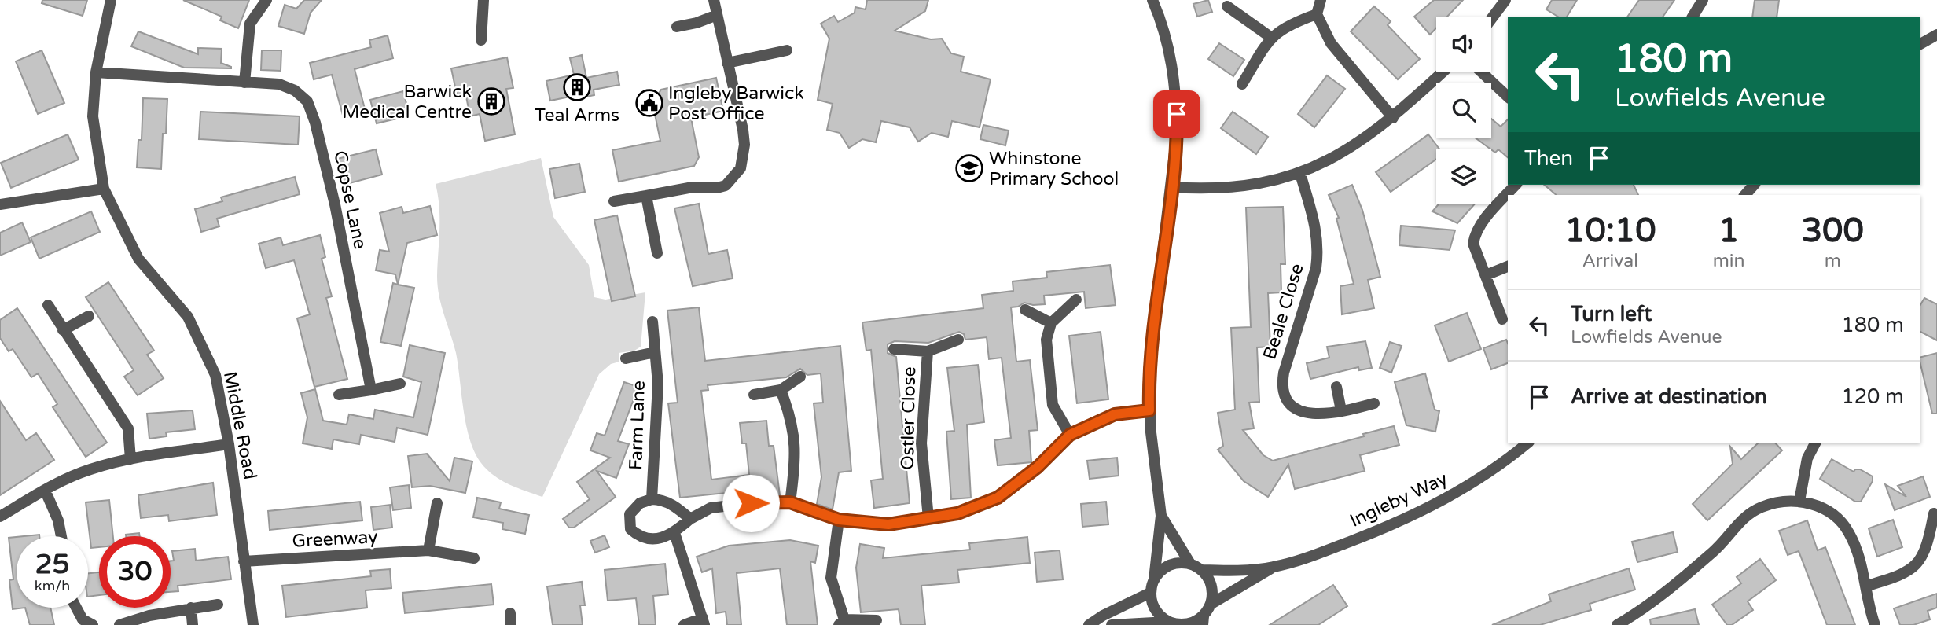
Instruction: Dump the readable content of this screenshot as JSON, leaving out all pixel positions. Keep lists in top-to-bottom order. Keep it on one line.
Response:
{"streets":{"street":["Copse Lane","Beale Close","Ostler Close","Middle Road","Farm Lane","Ingleby Way","Greenway"]},"crossings":[["Copse Lane","Middle Road"],["Middle Road","Greenway"]],"places":{"building":["Teal Arms","Barwick Medical Centre"],"public building":["Ingleby Barwick Post Office"],"school or university":["Whinstone Primary School"]},"page":{"turn":["180 m","Lowfields Avenue"],"then":"Then","eta":["10:10","Arrival","1","min","300","m"],"list":[{"name":"Turn left","note":"Lowfields Avenue","value":"180 m"},{"name":"Arrive at destination","value":"120 m"}],"speed":"25 km/h","limit":"30"}}
